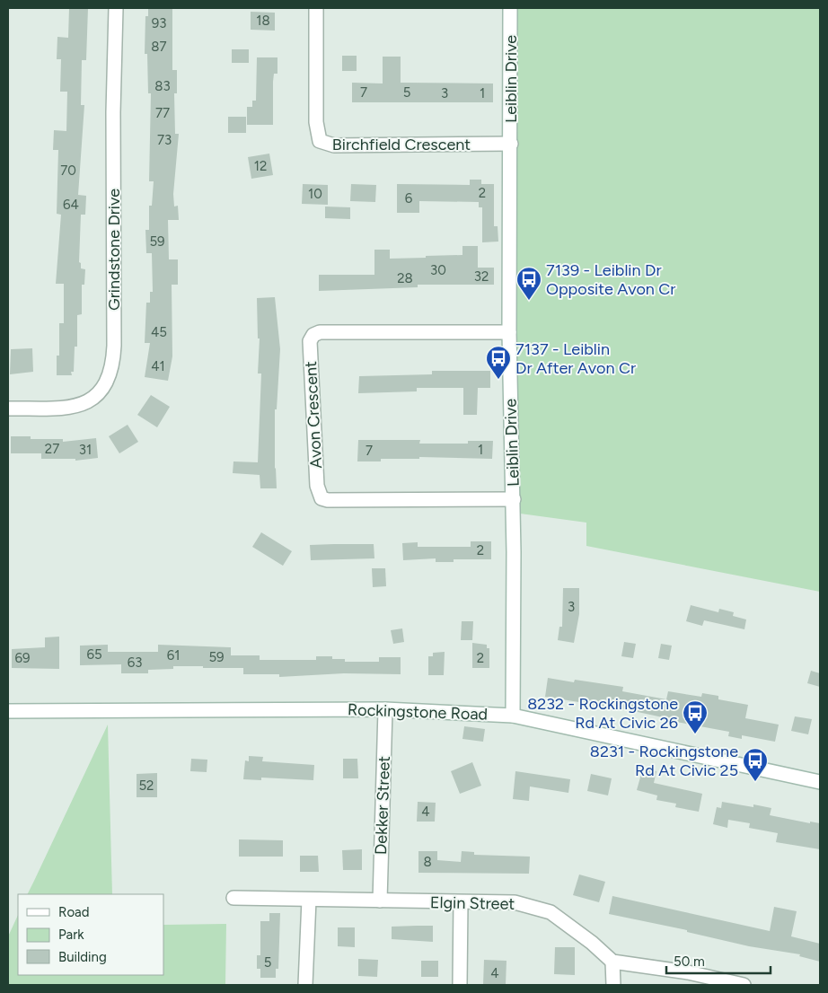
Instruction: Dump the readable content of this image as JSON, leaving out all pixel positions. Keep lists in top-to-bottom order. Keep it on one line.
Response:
{"streets":{"street":["Leiblin Drive","Birchfield Crescent","Grindstone Drive","Avon Crescent","Rockingstone Road","Dekker Street","Elgin Street"]},"crossings":[["Leiblin Drive","Birchfield Crescent"],["Leiblin Drive","Avon Crescent"],["Leiblin Drive","Rockingstone Road"],["Rockingstone Road","Dekker Street"],["Dekker Street","Elgin Street"]],"places":{"bus stop":["7139 - Leiblin Dr Opposite Avon Cr","7137 - Leiblin Dr After Avon Cr","8232 - Rockingstone Rd At Civic 26","8231 - Rockingstone Rd At Civic 25"]},"house_numbers":["18","93","87","83","7","5","3","1","77","73","12","70","2","10","6","64","59","30","32","28","45","41","27","31","1","7","2","3","65","61","59","69","2","63","52","4","8","5","4"],"legend":["Road","Park","Building"],"scale_bar":"50 m"}
